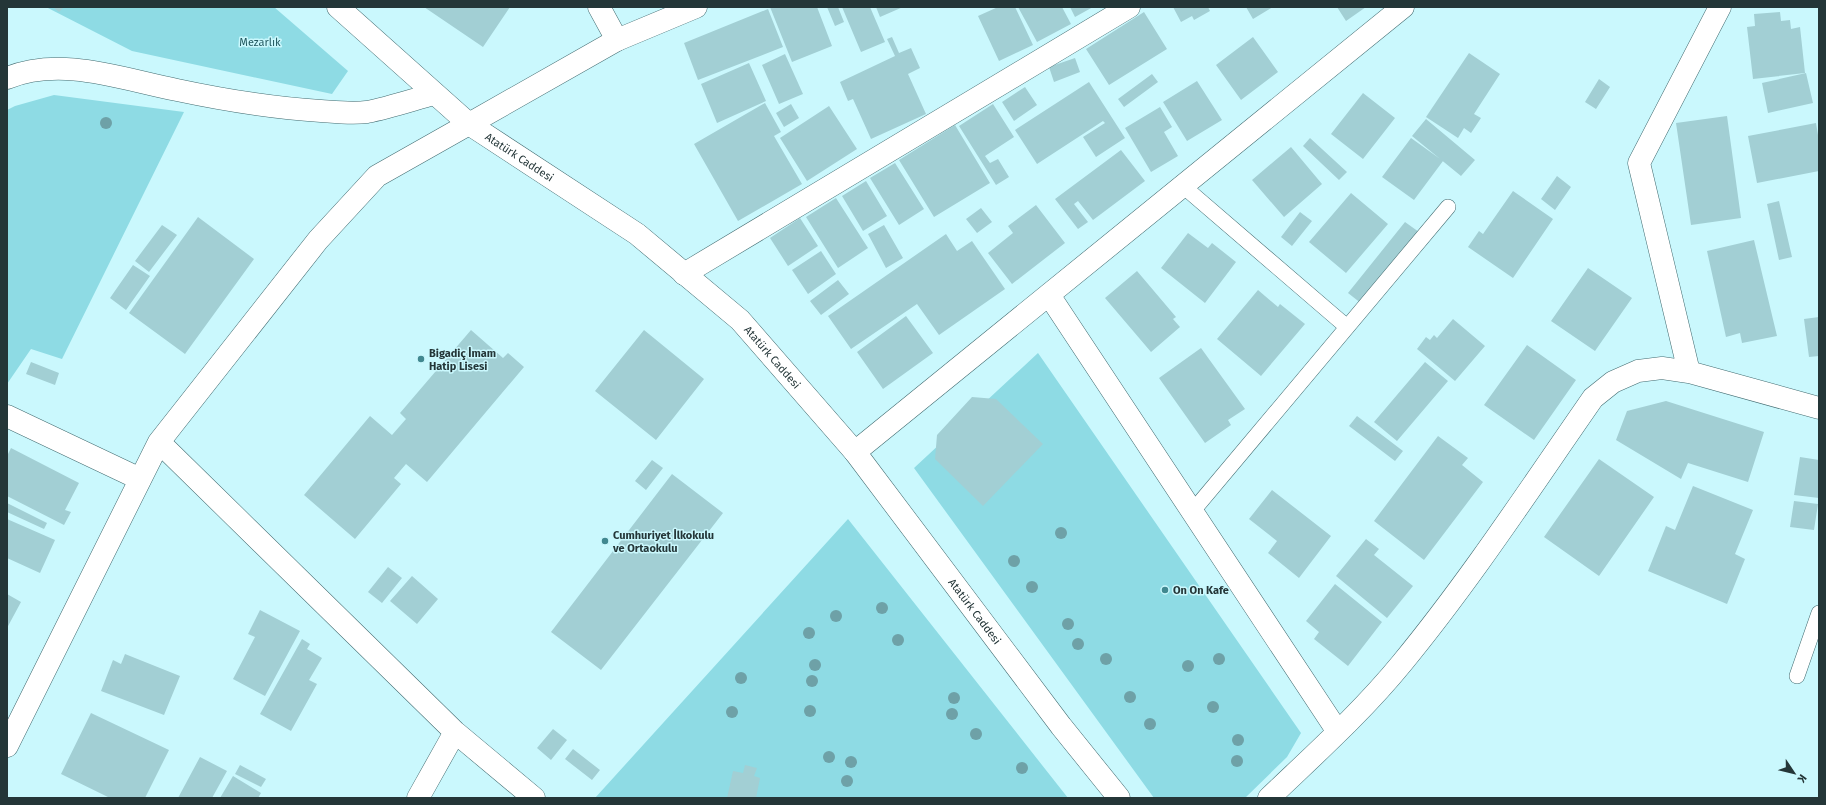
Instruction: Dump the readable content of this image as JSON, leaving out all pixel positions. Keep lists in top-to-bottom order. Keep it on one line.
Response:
{"streets":{"street":["Atatürk Caddesi"]},"parks":["Mezarlık"],"places":["Bigadiç İmam Hatip Lisesi","Cumhuriyet İlkokulu ve Ortaokulu","On On Kafe"],"north":"bottom right"}
